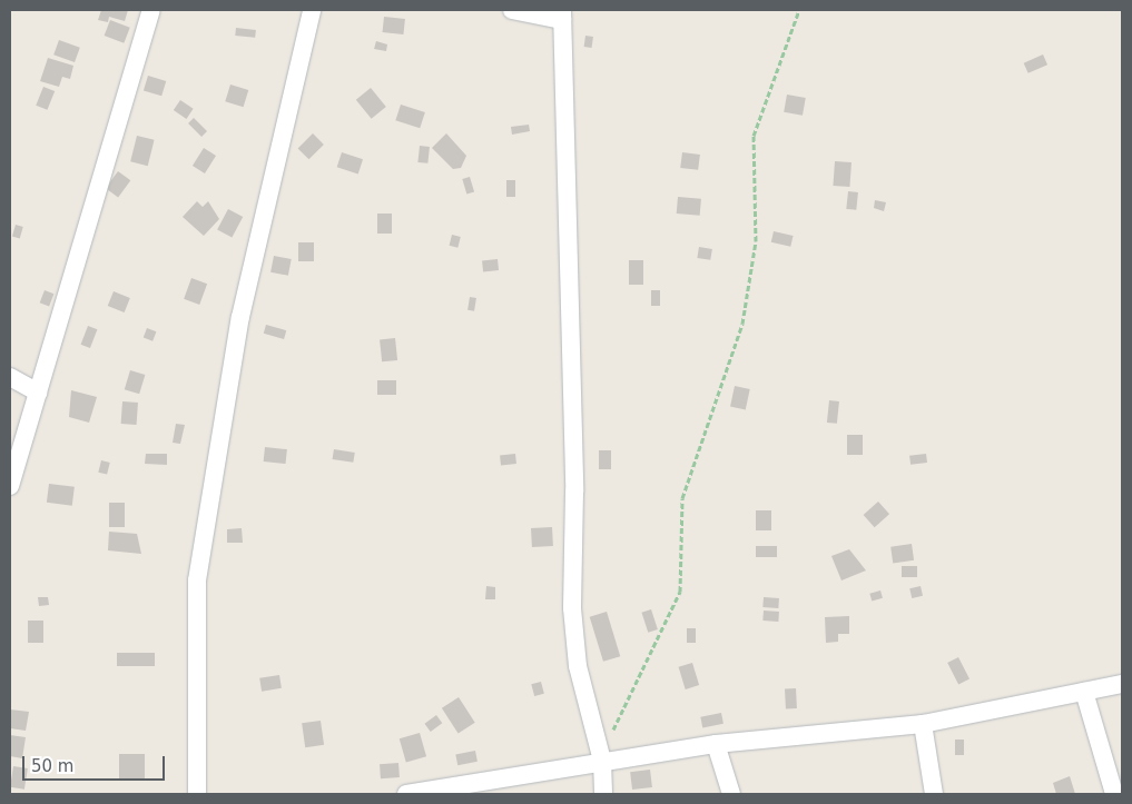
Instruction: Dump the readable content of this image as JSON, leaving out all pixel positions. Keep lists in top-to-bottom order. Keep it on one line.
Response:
{"scale_bar":"50 m"}
